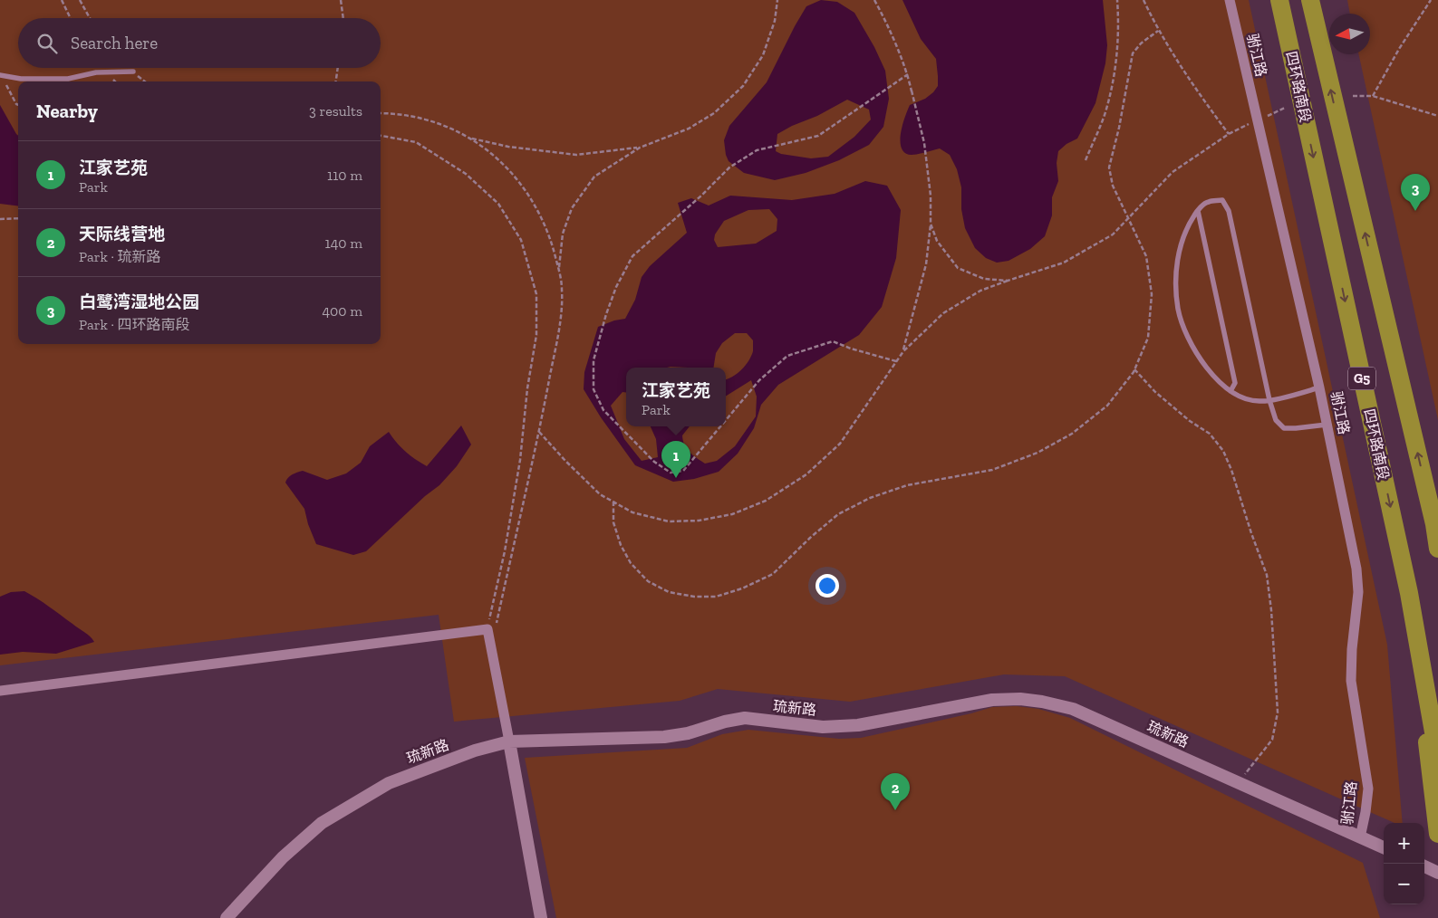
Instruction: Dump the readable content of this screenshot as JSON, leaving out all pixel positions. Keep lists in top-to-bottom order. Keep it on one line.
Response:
{"streets":{"highway":["四环路南段","G5"],"street":["驸江路","琉新路"]},"crossings":[["驸江路","琉新路"]],"north":"left","page":{"search":"Search here","heading":["Nearby","3 results"],"list":[{"mark":"1","name":"江家艺苑","note":"Park","value":"110 m"},{"mark":"2","name":"天际线营地","note":"Park · 琉新路","value":"140 m"},{"mark":"3","name":"白鹭湾湿地公园","note":"Park · 四环路南段","value":"400 m"}],"pins":["3","1","2"],"popup":["江家艺苑","Park"],"map_buttons":["+","−"]}}
